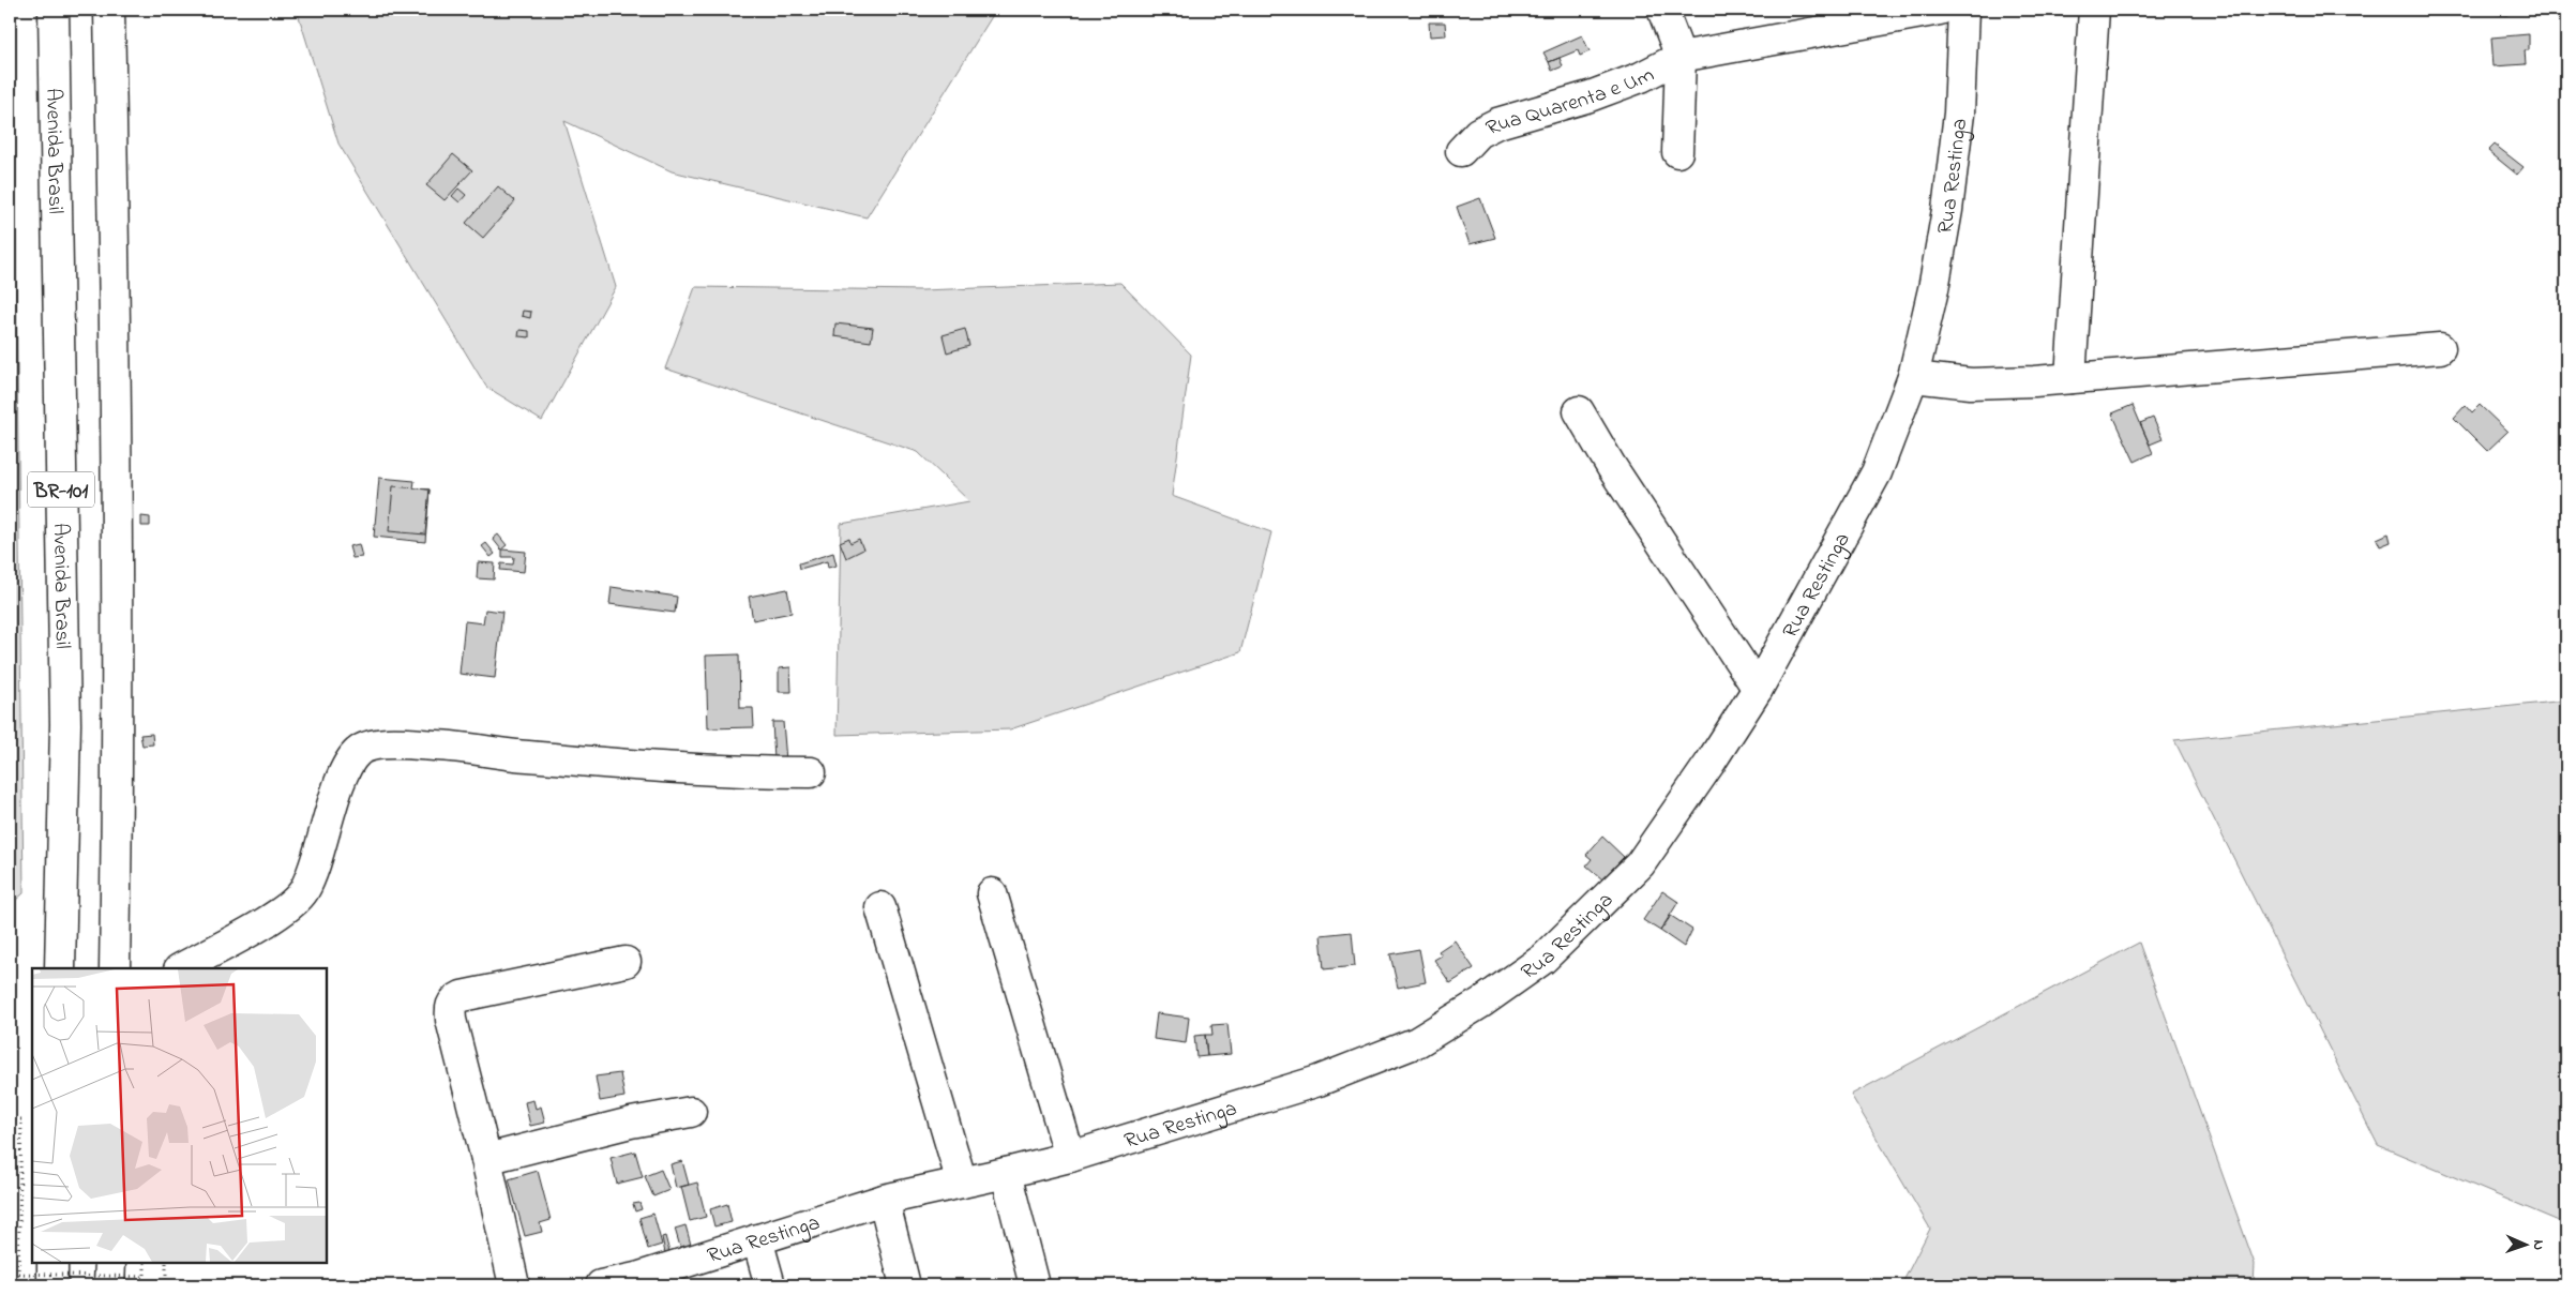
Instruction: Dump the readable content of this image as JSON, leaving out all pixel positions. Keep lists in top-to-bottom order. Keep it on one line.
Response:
{"streets":{"main road":["Rua Quarenta e Um","Avenida Brasil","Rua Restinga","BR-101"]},"north":"right"}
